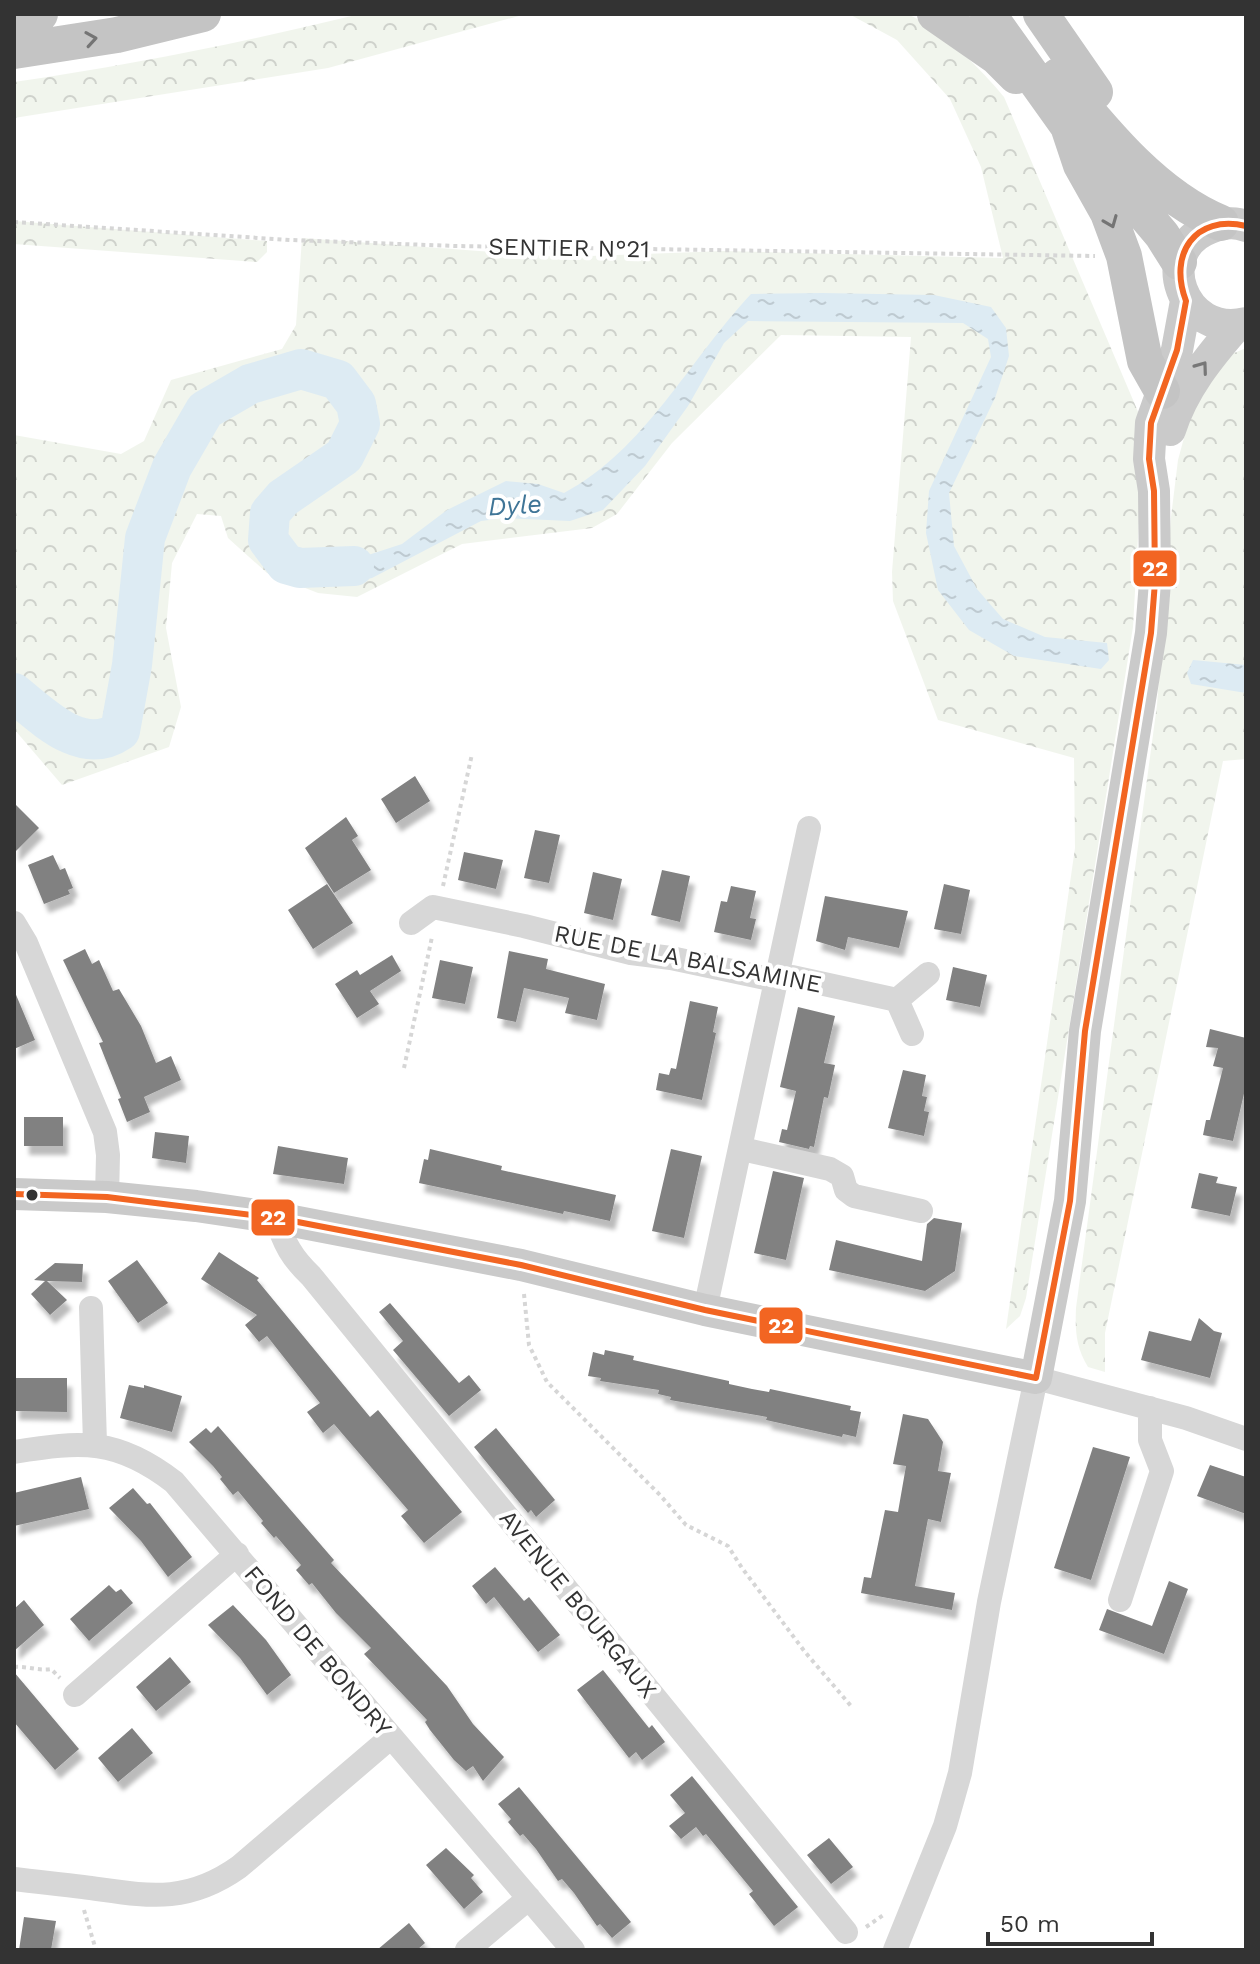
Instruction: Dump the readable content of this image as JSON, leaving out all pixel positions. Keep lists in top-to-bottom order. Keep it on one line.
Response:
{"streets":{"street":["RUE DE LA BALSAMINE","AVENUE BOURGAUX","FOND DE BONDRY"],"path":["SENTIER N°21"]},"water":["Dyle"],"lines":["transit line 22"],"scale_bar":"50 m"}
